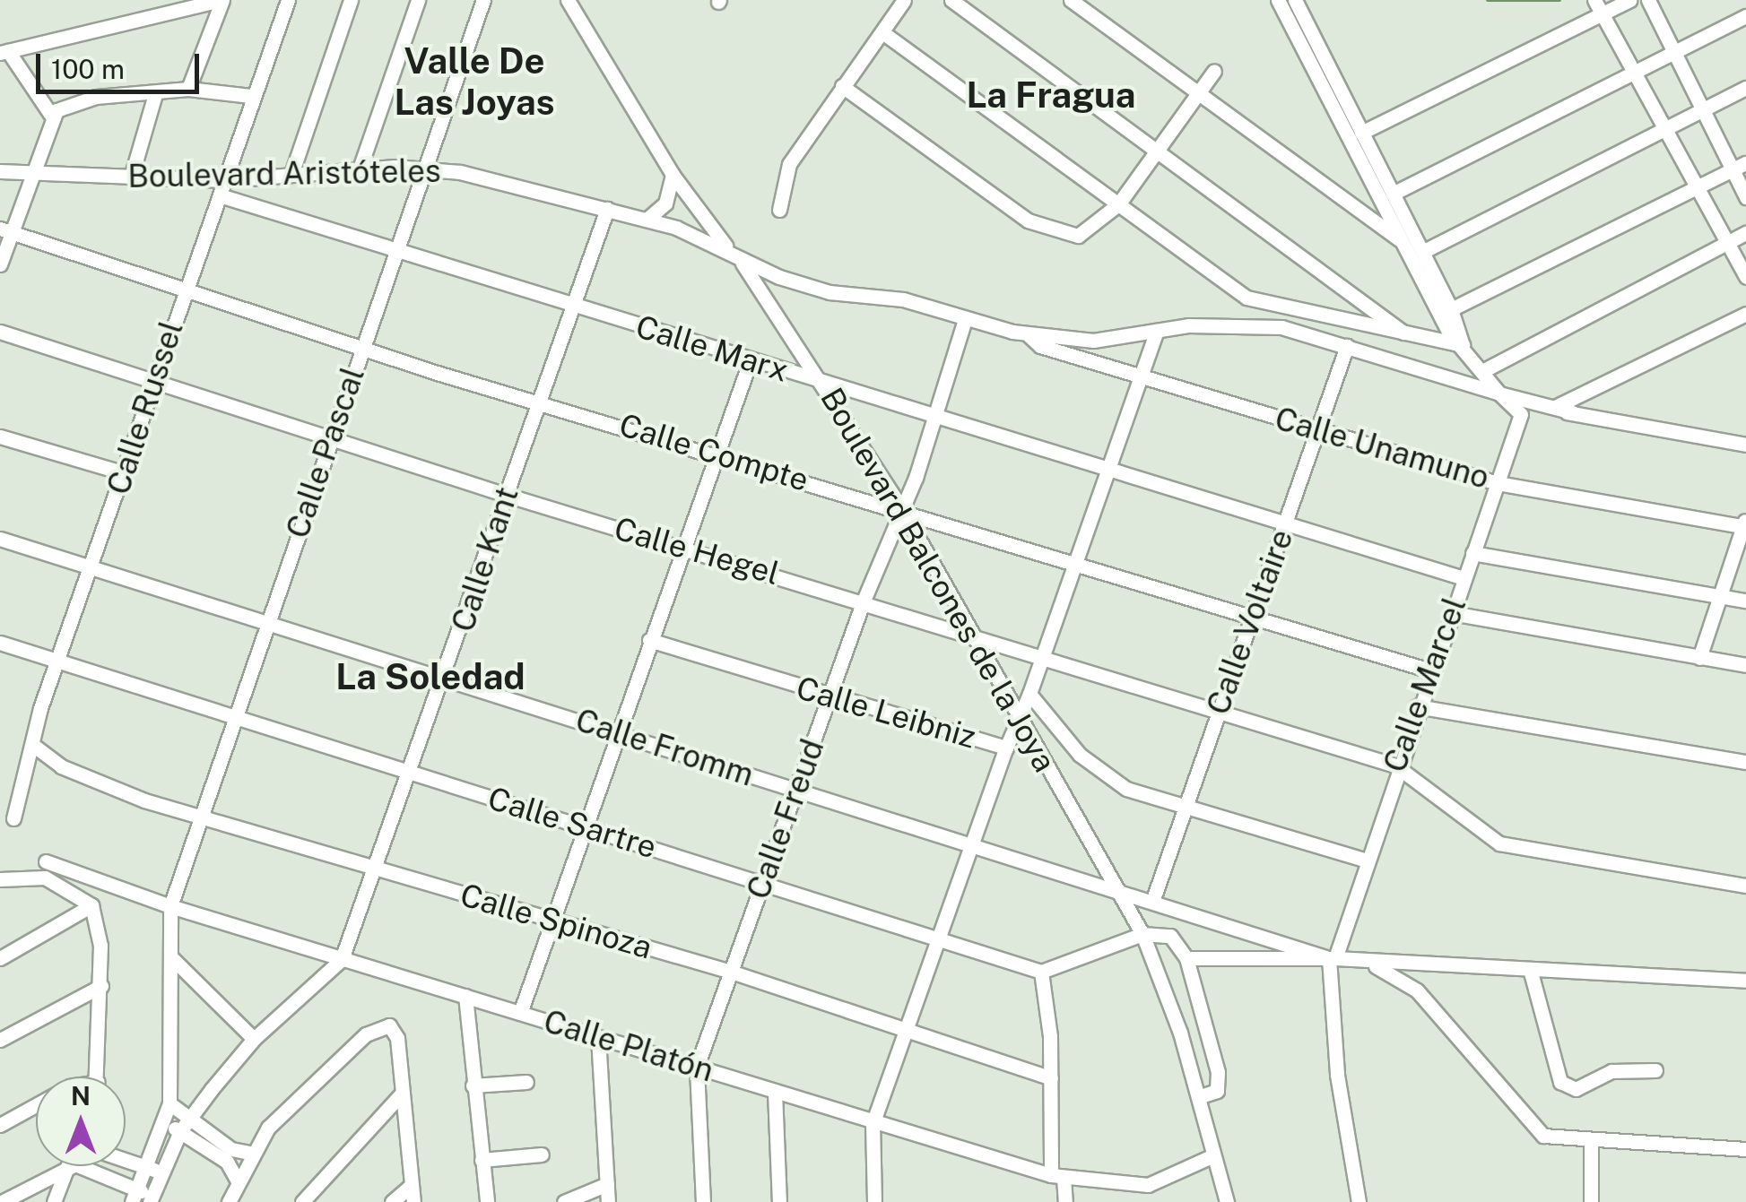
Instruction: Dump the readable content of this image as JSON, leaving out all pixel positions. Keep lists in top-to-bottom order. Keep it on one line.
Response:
{"streets":{"street":["Boulevard Aristóteles","Calle Marx","Calle Russel","Calle Unamuno","Calle Pascal","Calle Compte","Calle Hegel","Calle Kant","Boulevard Balcones de la Joya","Calle Voltaire","Calle Marcel","Calle Leibniz","Calle Fromm","Calle Freud","Calle Sartre","Calle Spinoza","Calle Platón"]},"crossings":[["Boulevard Aristóteles","Calle Russel"],["Boulevard Aristóteles","Calle Unamuno"],["Boulevard Aristóteles","Calle Pascal"],["Boulevard Aristóteles","Calle Kant"],["Boulevard Aristóteles","Boulevard Balcones de la Joya"],["Boulevard Aristóteles","Calle Voltaire"],["Boulevard Aristóteles","Calle Marcel"],["Boulevard Aristóteles","Calle Leibniz"],["Boulevard Aristóteles","Calle Freud"],["Calle Marx","Calle Russel"],["Calle Marx","Calle Pascal"],["Calle Marx","Calle Kant"],["Calle Marx","Boulevard Balcones de la Joya"],["Calle Marx","Calle Voltaire"],["Calle Marx","Calle Marcel"],["Calle Marx","Calle Leibniz"],["Calle Marx","Calle Freud"],["Calle Russel","Calle Compte"],["Calle Russel","Calle Hegel"],["Calle Russel","Calle Fromm"],["Calle Russel","Calle Sartre"],["Calle Russel","Calle Spinoza"],["Calle Unamuno","Calle Voltaire"],["Calle Unamuno","Calle Marcel"],["Calle Unamuno","Calle Leibniz"],["Calle Pascal","Calle Compte"],["Calle Pascal","Calle Hegel"],["Calle Pascal","Calle Fromm"],["Calle Pascal","Calle Sartre"],["Calle Pascal","Calle Spinoza"],["Calle Pascal","Calle Platón"],["Calle Compte","Calle Kant"],["Calle Compte","Boulevard Balcones de la Joya"],["Calle Compte","Calle Voltaire"],["Calle Compte","Calle Marcel"],["Calle Compte","Calle Leibniz"],["Calle Compte","Calle Freud"],["Calle Hegel","Calle Kant"],["Calle Hegel","Boulevard Balcones de la Joya"],["Calle Hegel","Calle Voltaire"],["Calle Hegel","Calle Marcel"],["Calle Hegel","Calle Leibniz"],["Calle Hegel","Calle Freud"],["Calle Kant","Calle Fromm"],["Calle Kant","Calle Sartre"],["Calle Kant","Calle Spinoza"],["Calle Kant","Calle Platón"],["Boulevard Balcones de la Joya","Calle Leibniz"],["Boulevard Balcones de la Joya","Calle Fromm"],["Boulevard Balcones de la Joya","Calle Freud"],["Boulevard Balcones de la Joya","Calle Platón"],["Calle Voltaire","Calle Fromm"],["Calle Marcel","Calle Fromm"],["Calle Leibniz","Calle Freud"],["Calle Fromm","Calle Freud"],["Calle Freud","Calle Sartre"],["Calle Freud","Calle Spinoza"],["Calle Freud","Calle Platón"]],"districts":["Valle De Las Joyas","La Fragua","La Soledad"],"scale_bar":"100 m","north":"top"}
